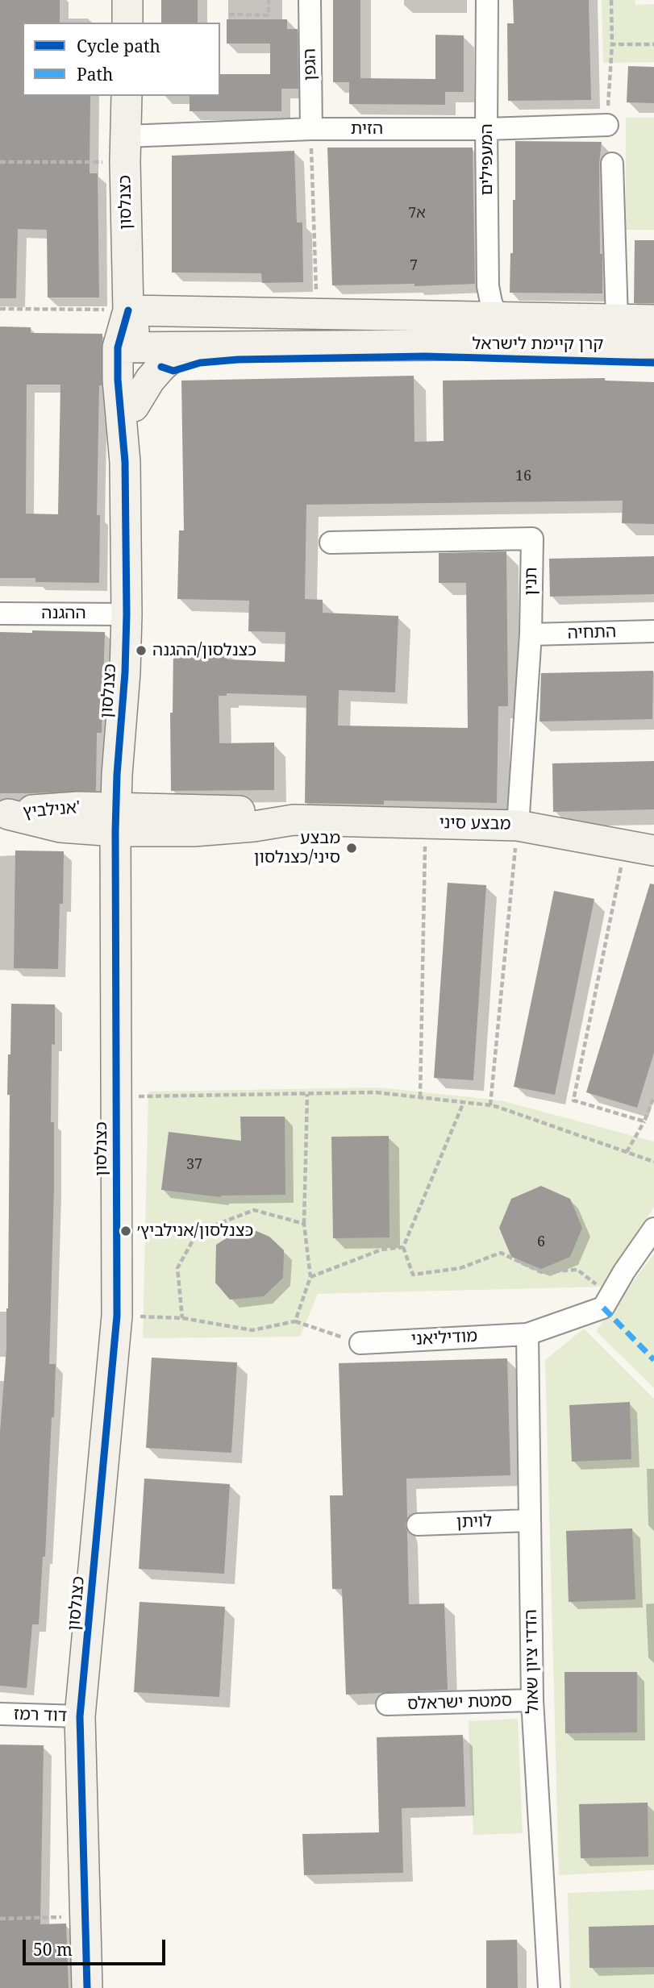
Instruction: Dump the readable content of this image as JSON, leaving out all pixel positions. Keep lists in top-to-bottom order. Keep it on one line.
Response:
{"streets":{"street":["הגפן","הזית","המעפילים","כצנלסון","קרן קיימת לישראל","תנין","ההגנה","התחיה","אנילביץ'","מבצע סיני","מודיליאני","לויתן","הדדי ציון שאול","סמטת ישראלס","דוד רמז"]},"crossings":[["הגפן","הזית"],["הזית","המעפילים"],["הזית","כצנלסון"],["המעפילים","קרן קיימת לישראל"],["כצנלסון","קרן קיימת לישראל"],["כצנלסון","ההגנה"],["כצנלסון","אנילביץ'"],["כצנלסון","מבצע סיני"],["כצנלסון","דוד רמז"],["תנין","התחיה"],["תנין","מבצע סיני"],["אנילביץ'","מבצע סיני"],["מודיליאני","הדדי ציון שאול"],["לויתן","הדדי ציון שאול"],["הדדי ציון שאול","סמטת ישראלס"]],"places":["כצנלסון/ההגנה","מבצע סיני/כצנלסון","כצנלסון/אנילביץ׳"],"house_numbers":["7א","7","16","37","6"],"legend":["Cycle path","Path"],"scale_bar":"50 m"}
